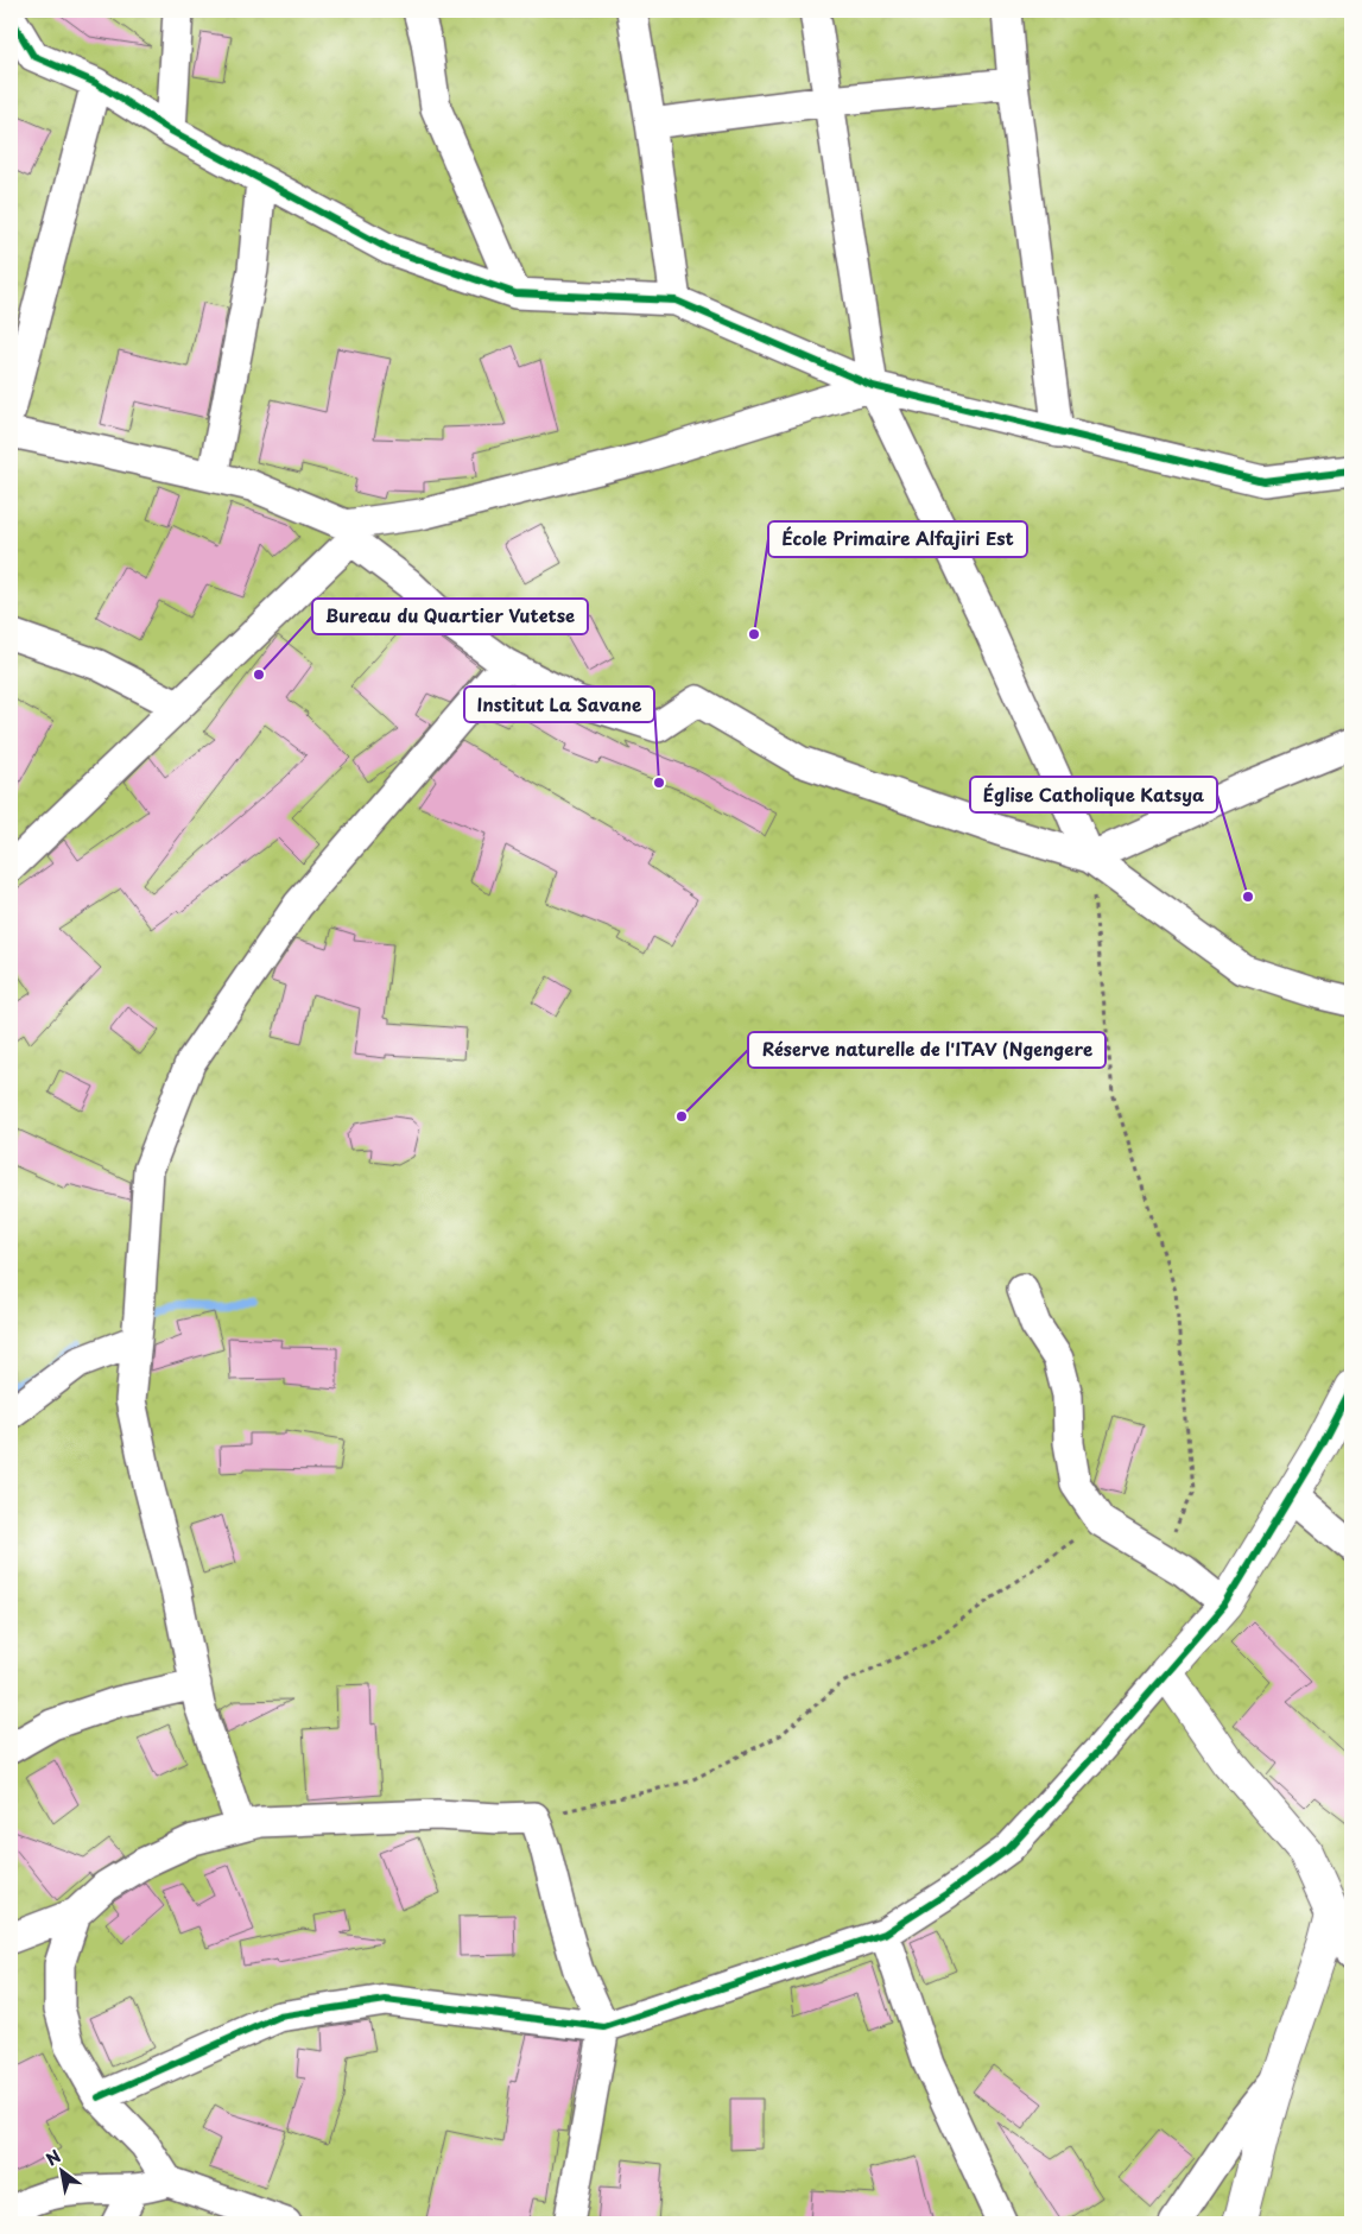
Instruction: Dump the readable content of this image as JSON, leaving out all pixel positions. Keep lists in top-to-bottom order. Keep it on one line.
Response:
{"places":["École Primaire Alfajiri Est","Bureau du Quartier Vutetse","Institut La Savane","Église Catholique Katsya","Réserve naturelle de l'ITAV (Ngengere"],"north":"top left"}
